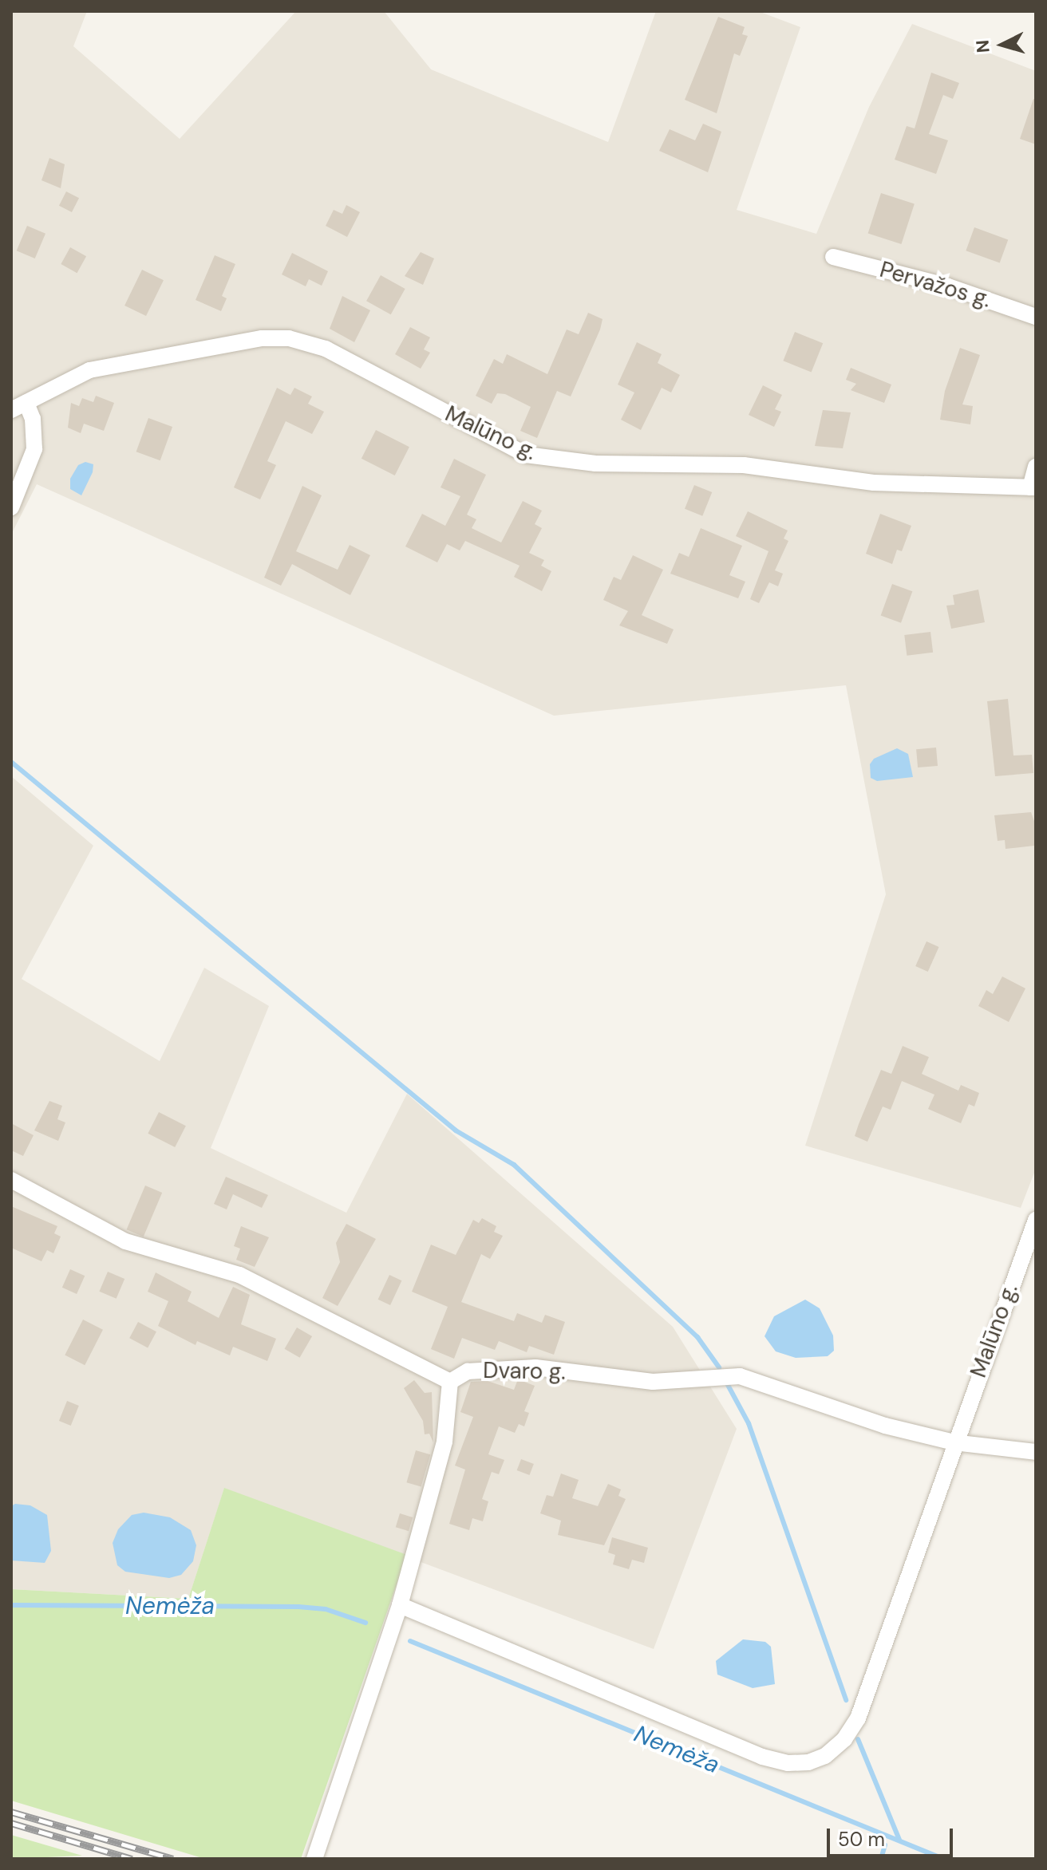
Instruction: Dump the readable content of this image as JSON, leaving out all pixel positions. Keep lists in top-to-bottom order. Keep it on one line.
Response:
{"streets":{"street":["Pervažos g.","Malūno g.","Dvaro g."]},"crossings":[["Malūno g.","Dvaro g."]],"water":["Nemėža"],"scale_bar":"50 m","north":"left"}
